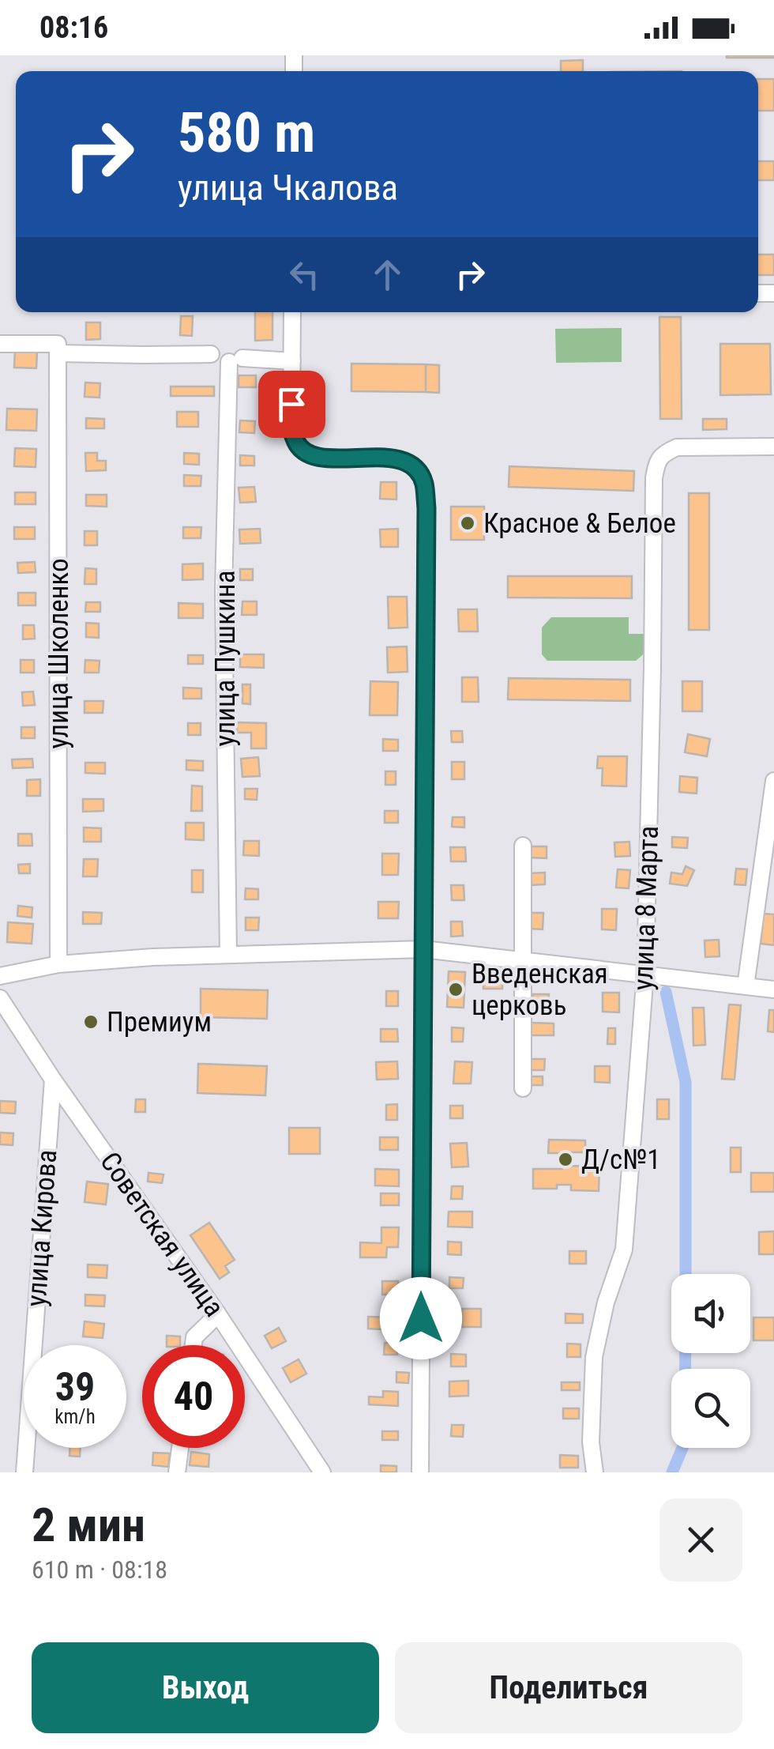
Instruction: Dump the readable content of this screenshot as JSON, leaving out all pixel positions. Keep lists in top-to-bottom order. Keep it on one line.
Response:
{"streets":{"street":["улица Школенко","улица Пушкина","улица 8 Марта","улица Кирова","Советская улица"]},"crossings":[["улица Кирова","Советская улица"]],"places":["Красное & Белое","Введенская церковь","Премиум","Д/с№1"],"page":{"status":"08:16","turn":["580 m","улица Чкалова"],"speed":"39 km/h","limit":"40","heading":["2 мин","610 m · 08:18"],"buttons":["Выход","Поделиться"]}}
